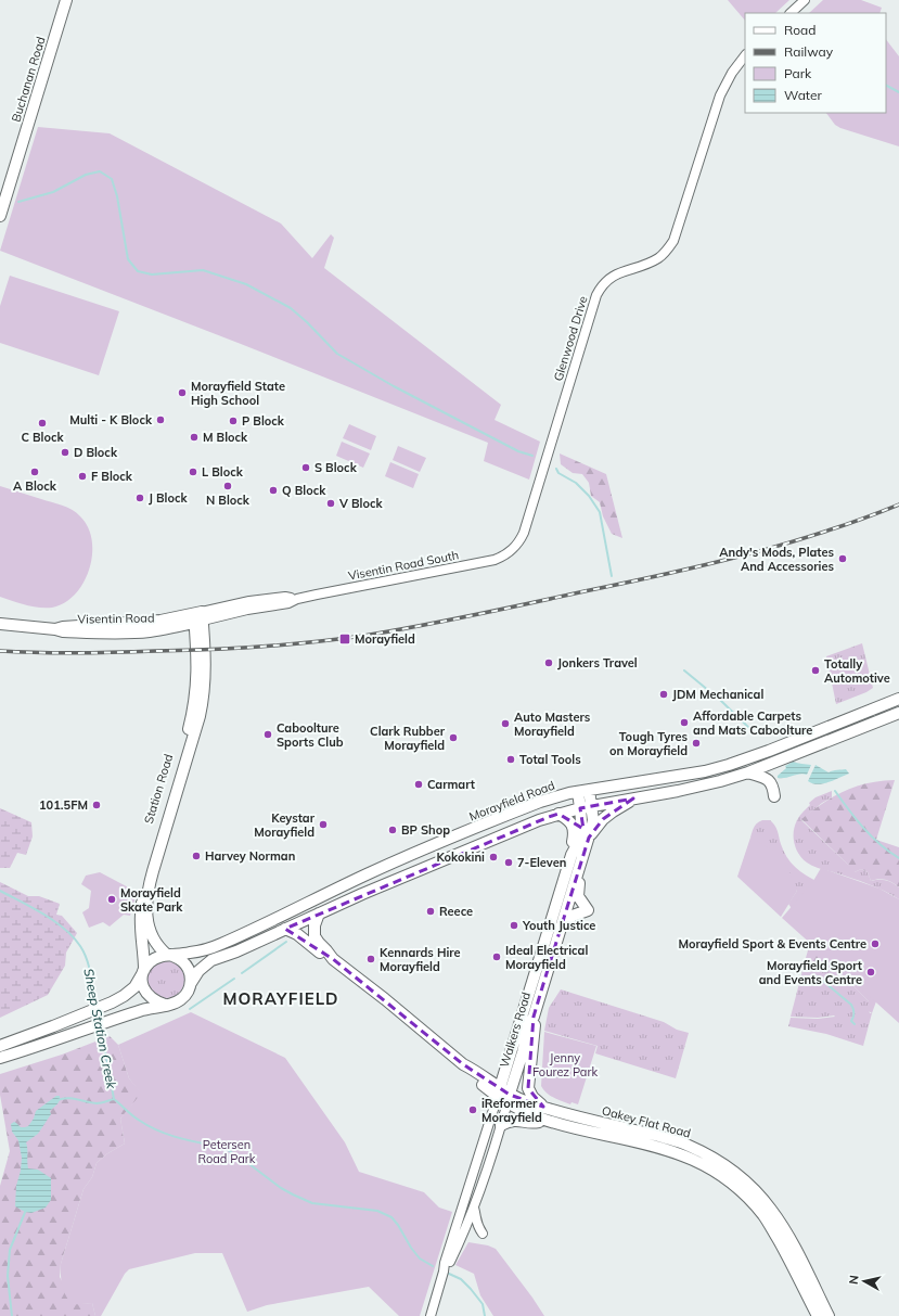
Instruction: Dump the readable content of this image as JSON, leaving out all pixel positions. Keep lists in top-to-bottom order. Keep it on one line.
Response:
{"streets":{"main road":["Buchanan Road","Visentin Road","Station Road","Morayfield Road","Walkers Road","Oakey Flat Road"],"street":["Glenwood Drive","Visentin Road South"]},"crossings":[["Glenwood Drive","Visentin Road South"],["Visentin Road South","Visentin Road"],["Visentin Road South","Station Road"],["Visentin Road","Station Road"],["Station Road","Morayfield Road"],["Morayfield Road","Walkers Road"],["Walkers Road","Oakey Flat Road"]],"districts":["MORAYFIELD"],"water":["Sheep Station Creek"],"parks":["Jenny Fourez Park","Petersen Road Park"],"places":{"other":["Morayfield State High School","Multi - K Block","P Block","C Block","M Block","D Block","S Block","A Block","L Block","F Block","N Block","Q Block","J Block","V Block","Andy's Mods, Plates And Accessories","Jonkers Travel","Totally Automotive","JDM Mechanical","Affordable Carpets and Mats Caboolture","Auto Masters Morayfield","Caboolture Sports Club","Clark Rubber Morayfield","Tough Tyres on Morayfield","Total Tools","Carmart","101.5FM","Keystar Morayfield","BP Shop","Harvey Norman","Kokokini","7-Eleven","Morayfield Skate Park","Reece","Youth Justice","Morayfield Sport & Events Centre","Ideal Electrical Morayfield","Kennards Hire Morayfield","Morayfield Sport and Events Centre","iReformer Morayfield"],"transit":["Morayfield"]},"legend":["Road","Railway","Park","Water"],"north":"left"}
